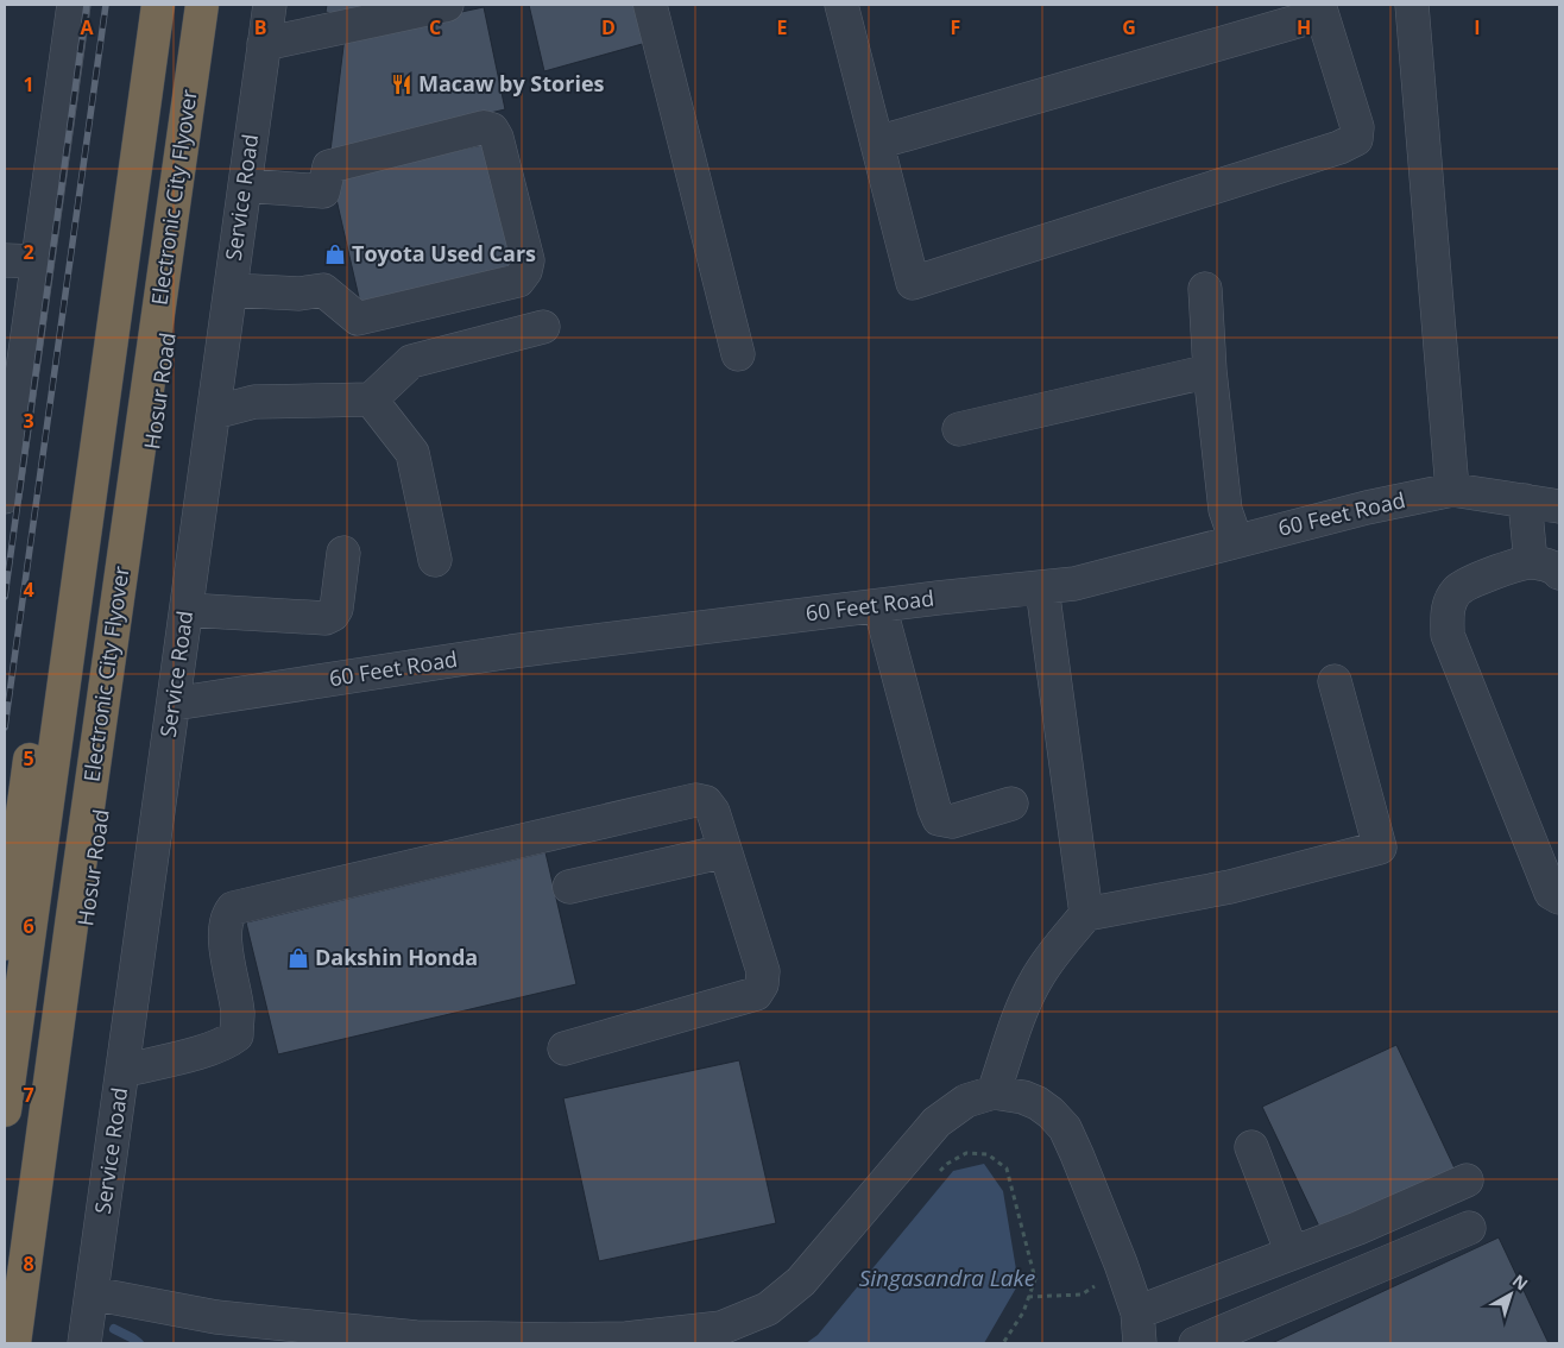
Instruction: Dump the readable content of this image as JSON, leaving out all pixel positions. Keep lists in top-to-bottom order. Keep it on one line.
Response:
{"streets":{"highway":["Electronic City Flyover","Hosur Road"],"street":["Service Road","60 Feet Road"]},"crossings":[["Service Road","60 Feet Road"]],"water":["Singasandra Lake"],"places":{"restaurant":["Macaw by Stories"],"shop":["Toyota Used Cars","Dakshin Honda"]},"north":"top right","grid":{"columns":["A","B","C","D","E","F","G","H","I"],"rows":["1","2","3","4","5","6","7","8"]}}
